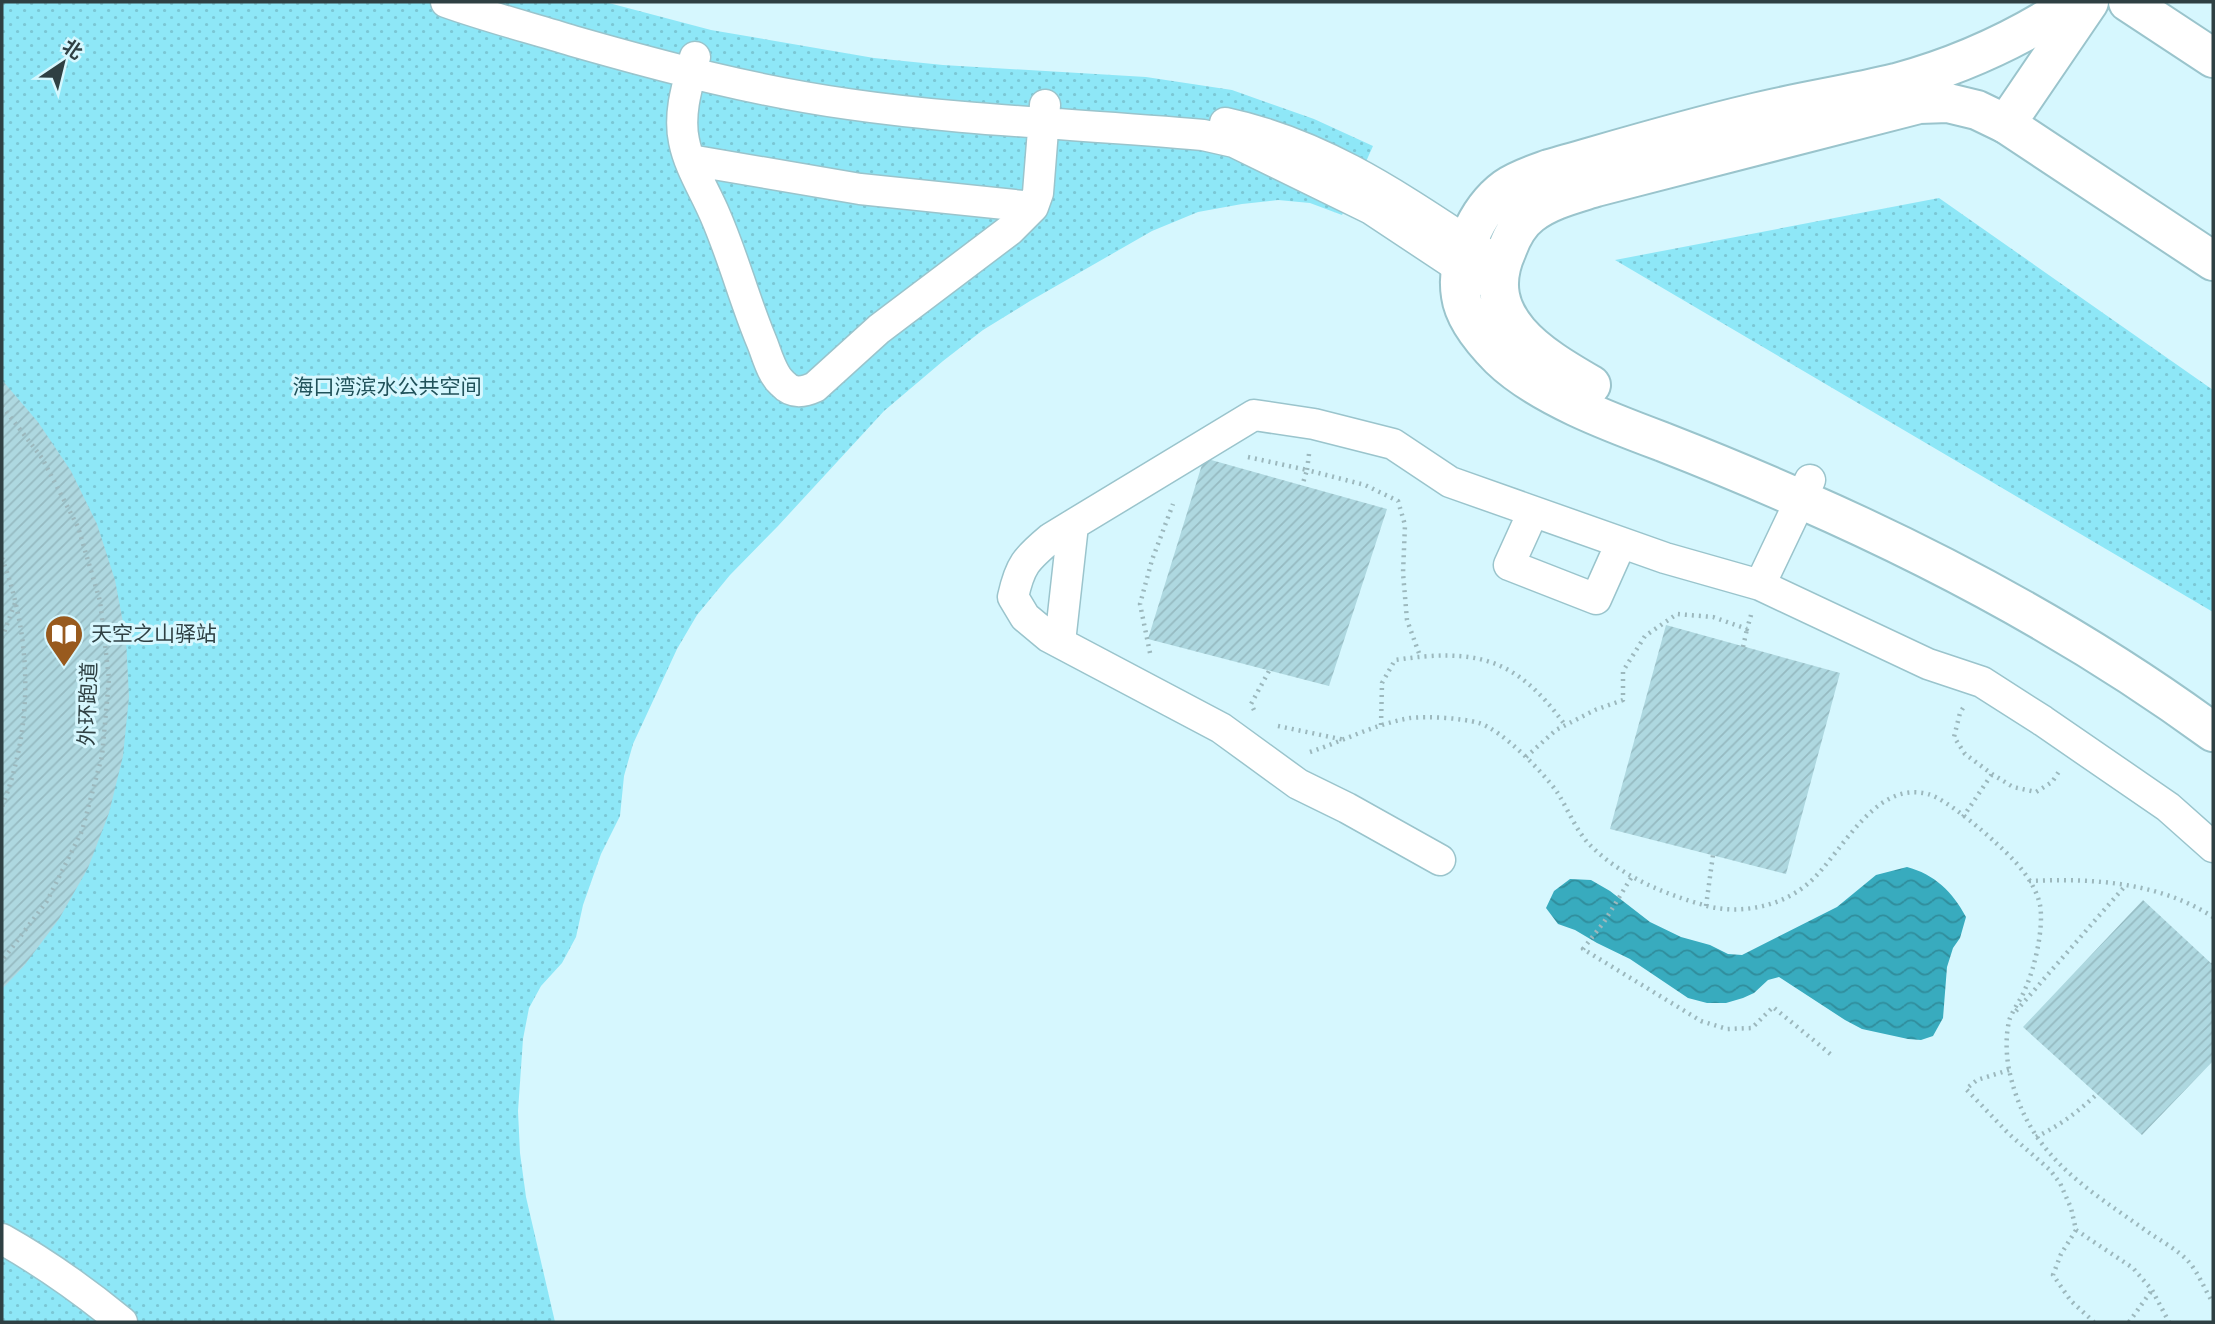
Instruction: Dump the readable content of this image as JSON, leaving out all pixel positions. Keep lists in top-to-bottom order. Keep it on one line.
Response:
{"streets":{"path":["外环跑道"]},"parks":["海口湾滨水公共空间"],"places":{"library":["天空之山驿站"]},"north":"top right"}
